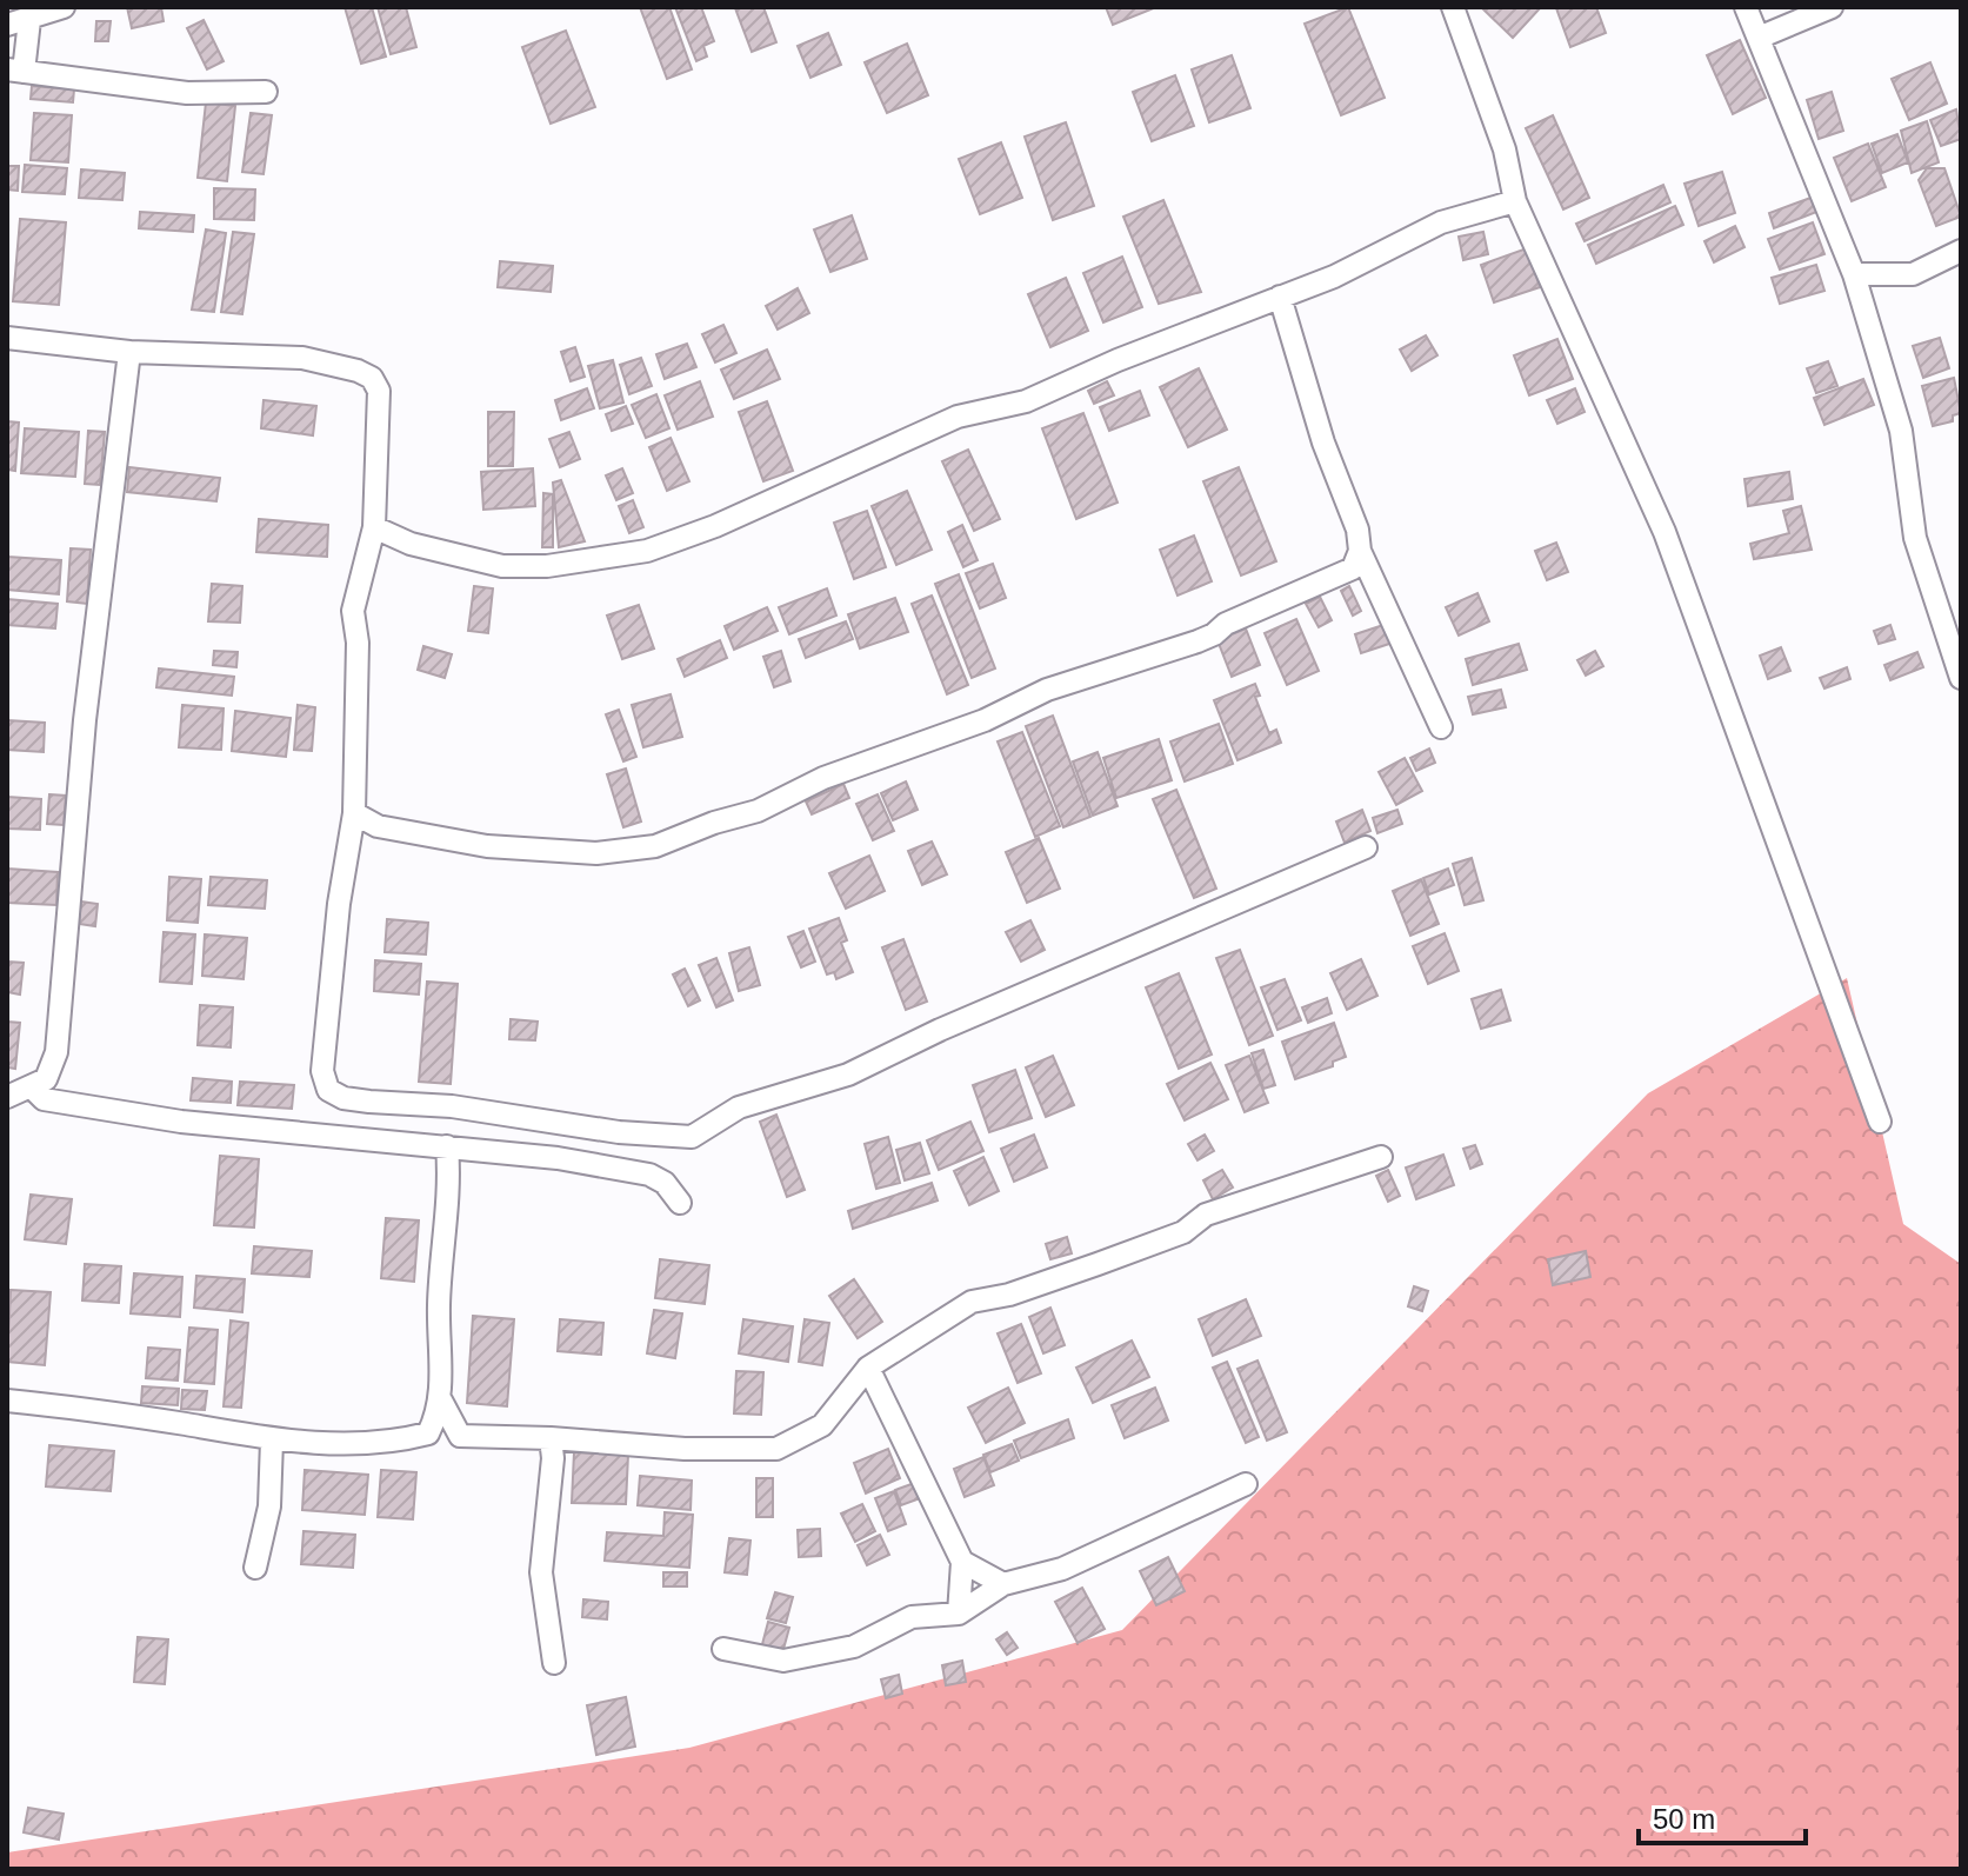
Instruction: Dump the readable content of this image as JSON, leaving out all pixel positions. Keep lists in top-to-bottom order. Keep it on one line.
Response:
{"scale_bar":"50 m"}
